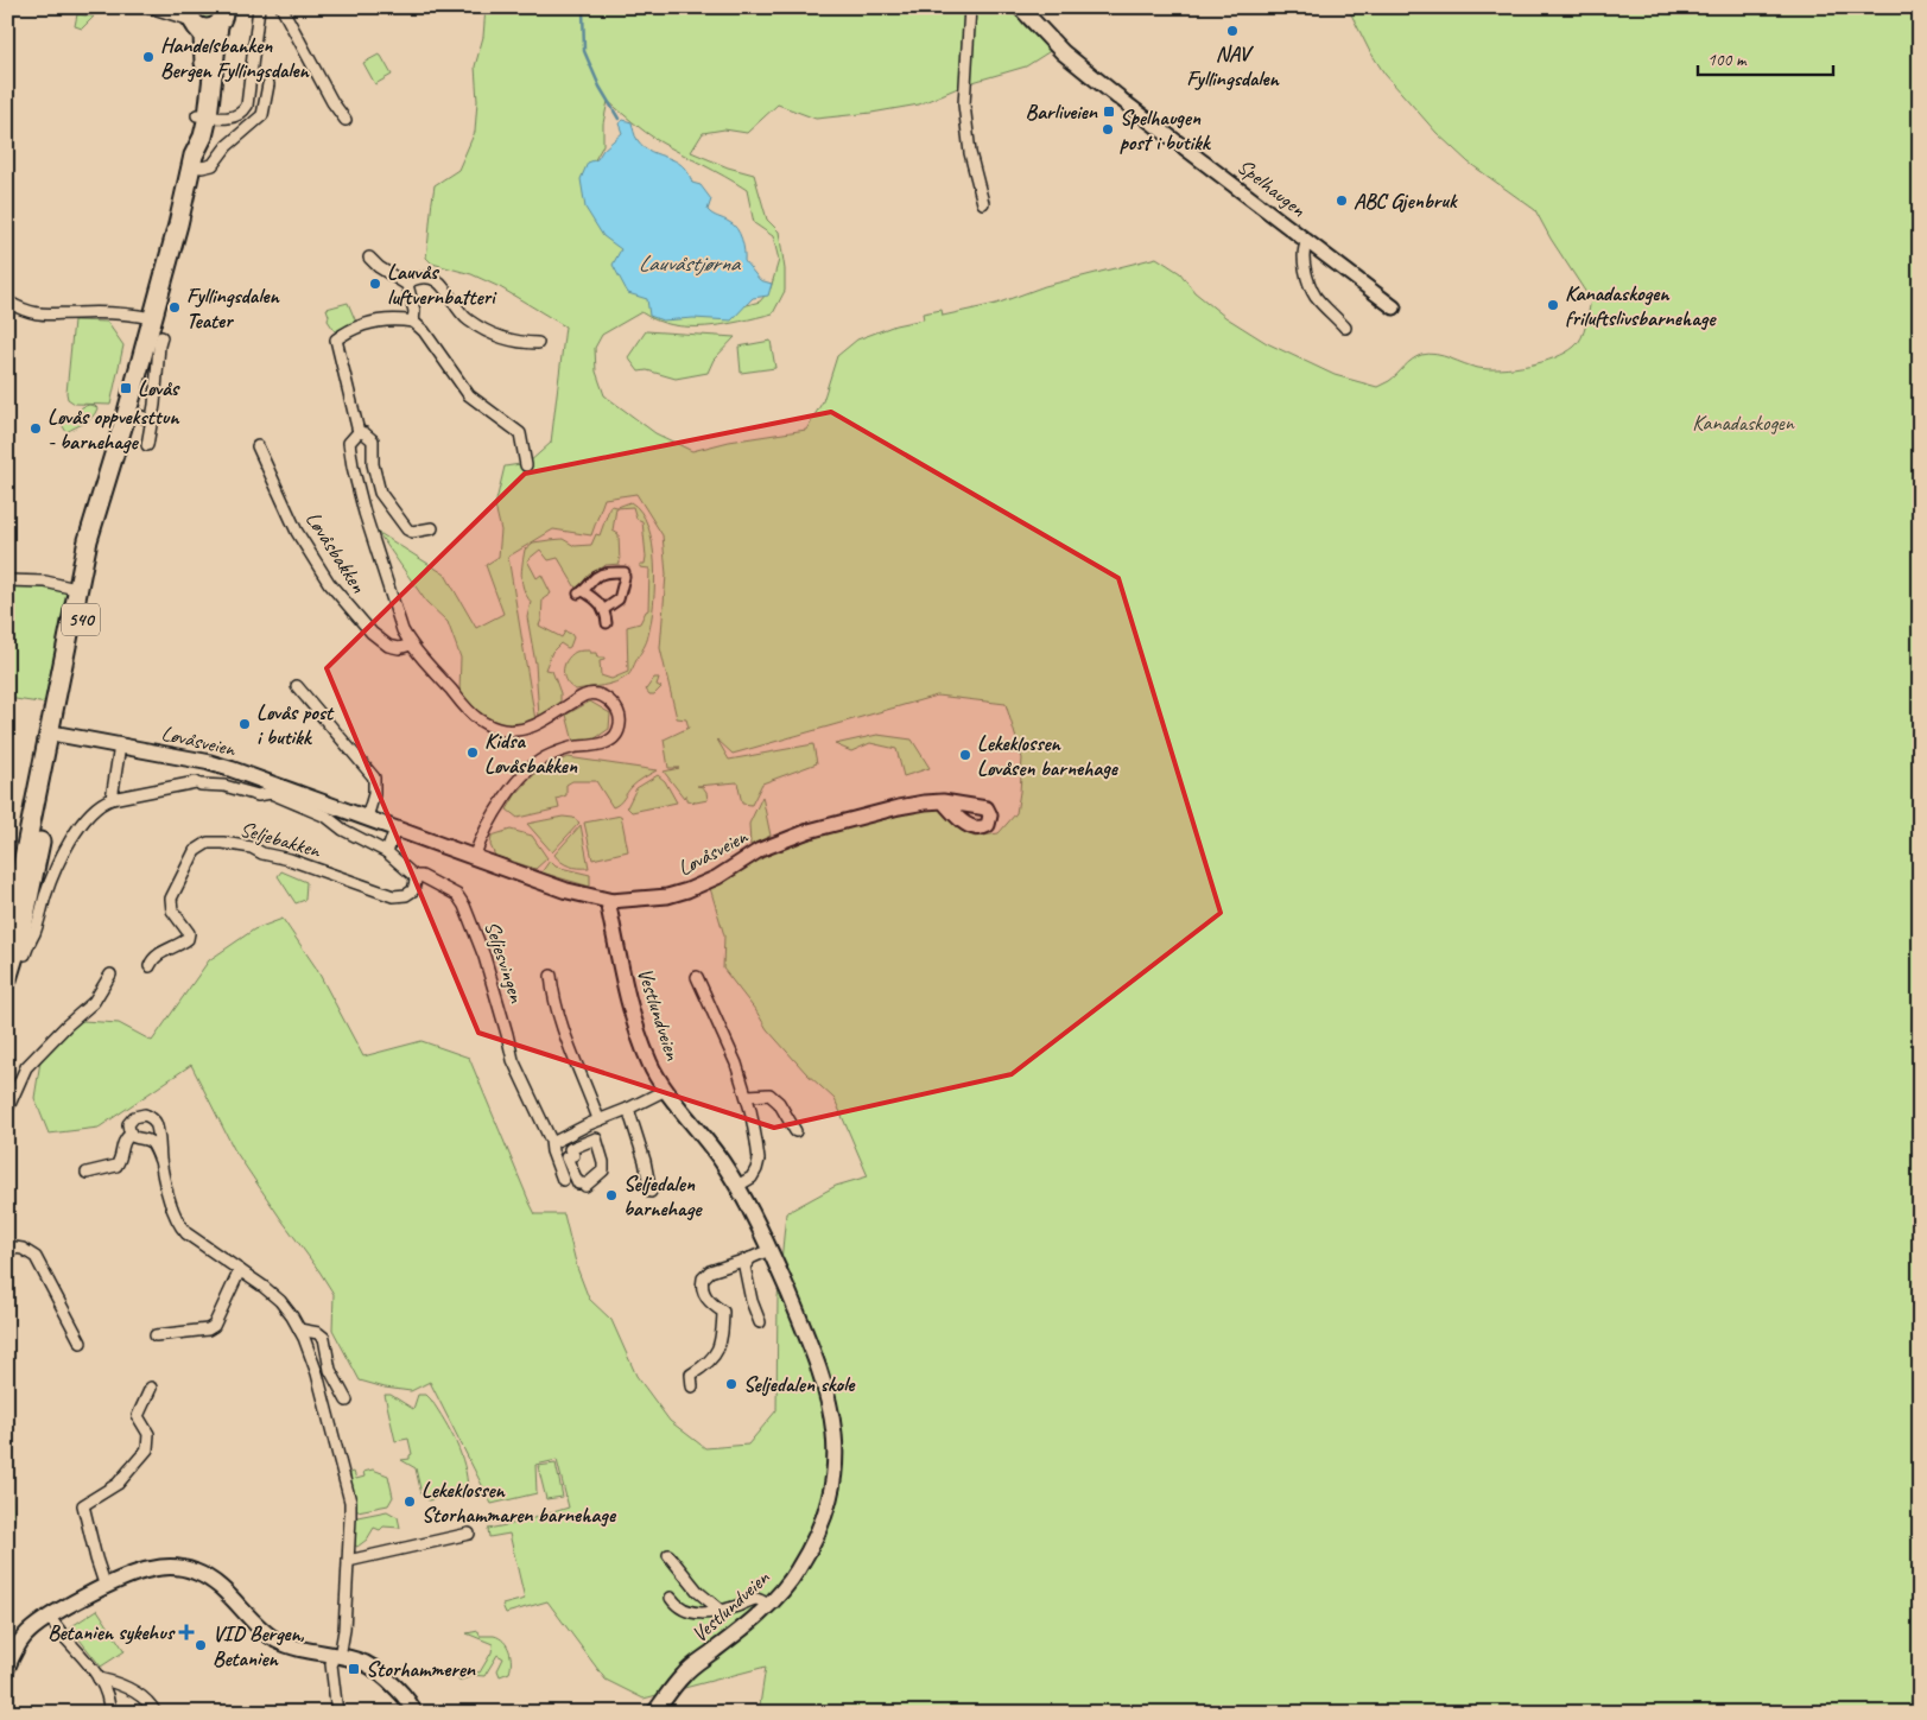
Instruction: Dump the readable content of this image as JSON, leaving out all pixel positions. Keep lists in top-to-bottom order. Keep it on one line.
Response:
{"streets":{"main road":["Spelhaugen","540","Løvåsveien","Vestlundveien"],"street":["Løvåsbakken","Seljebakken","Seljesvingen"]},"crossings":[["Løvåsbakken","Løvåsveien"],["540","Løvåsveien"],["Løvåsveien","Seljesvingen"],["Løvåsveien","Vestlundveien"],["Seljebakken","Seljesvingen"]],"water":["Lauvåstjørna"],"parks":["Kanadaskogen"],"places":{"other":["NAV Fyllingsdalen","Handelsbanken Bergen Fyllingsdalen","Spelhaugen post i butikk","ABC Gjenbruk","Lauvås luftvernbatteri","Kanadaskogen friluftslivsbarnehage","Fyllingsdalen Teater","Løvås oppveksttun - barnehage","Løvås post i butikk","Kidsa Løvåsbakken","Lekeklossen Løvåsen barnehage","Seljedalen barnehage","Seljedalen skole","Lekeklossen Storhammaren barnehage","VID Bergen, Betanien"],"transit":["Barliveien","Løvås","Storhammeren"],"health":["Betanien sykehus"]},"scale_bar":"100 m"}
